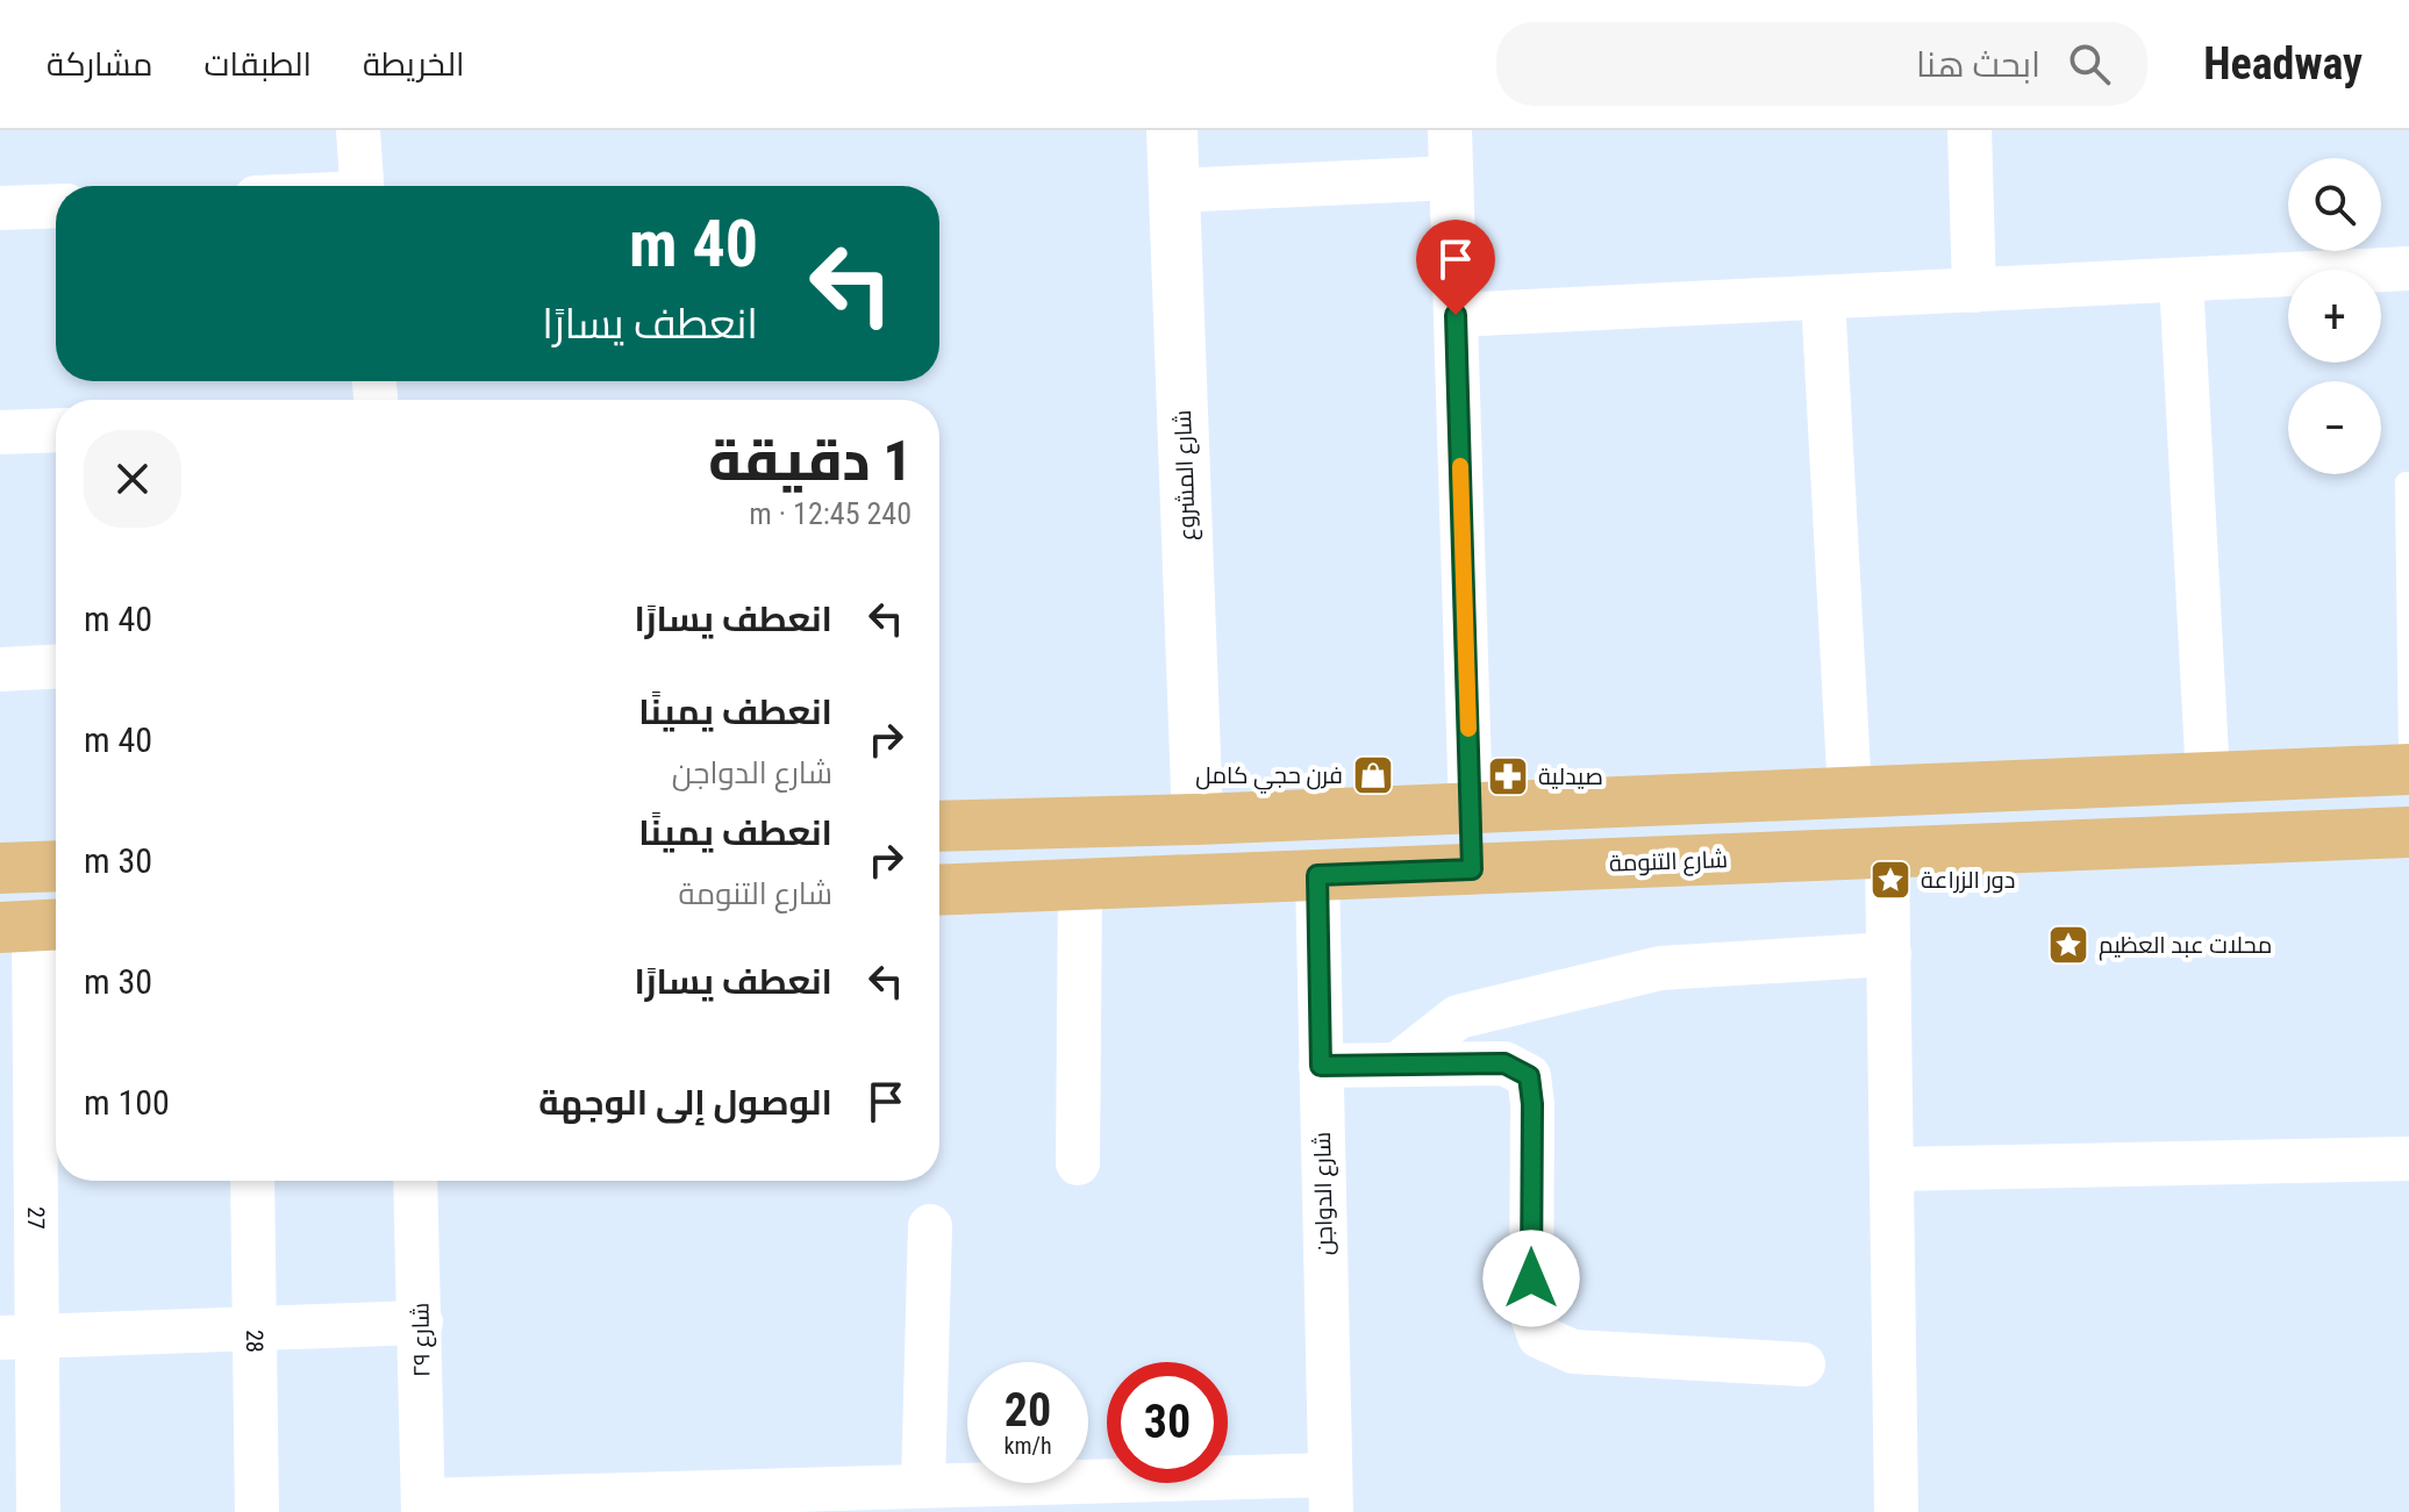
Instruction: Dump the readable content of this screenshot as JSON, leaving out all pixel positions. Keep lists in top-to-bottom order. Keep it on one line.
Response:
{"streets":{"main road":["شارع المشروع","شارع التنومة"],"street":["شارع الدواجن","27","28","شارع ٢٩"]},"crossings":[["شارع التنومة","شارع الدواجن"]],"places":{"shop":["فرن حجي كامل"],"pharmacy":["صيدلية"],"place":["دور الزراعة","محلات عبد العظيم"]},"page":{"header":"Headway","search":"ابحث هنا","nav":["الخريطة","الطبقات","مشاركة"],"map_buttons":["+","−"],"turn":["40 m","انعطف يسارًا"],"heading":["1 دقيقة","240 m · 12:45"],"list":[{"name":"انعطف يسارًا","value":"40 m"},{"name":"انعطف يمينًا","note":"شارع الدواجن","value":"40 m"},{"name":"انعطف يمينًا","note":"شارع التنومة","value":"30 m"},{"name":"انعطف يسارًا","value":"30 m"},{"name":"الوصول إلى الوجهة","value":"100 m"}],"speed":"20 km/h","limit":"30"}}
